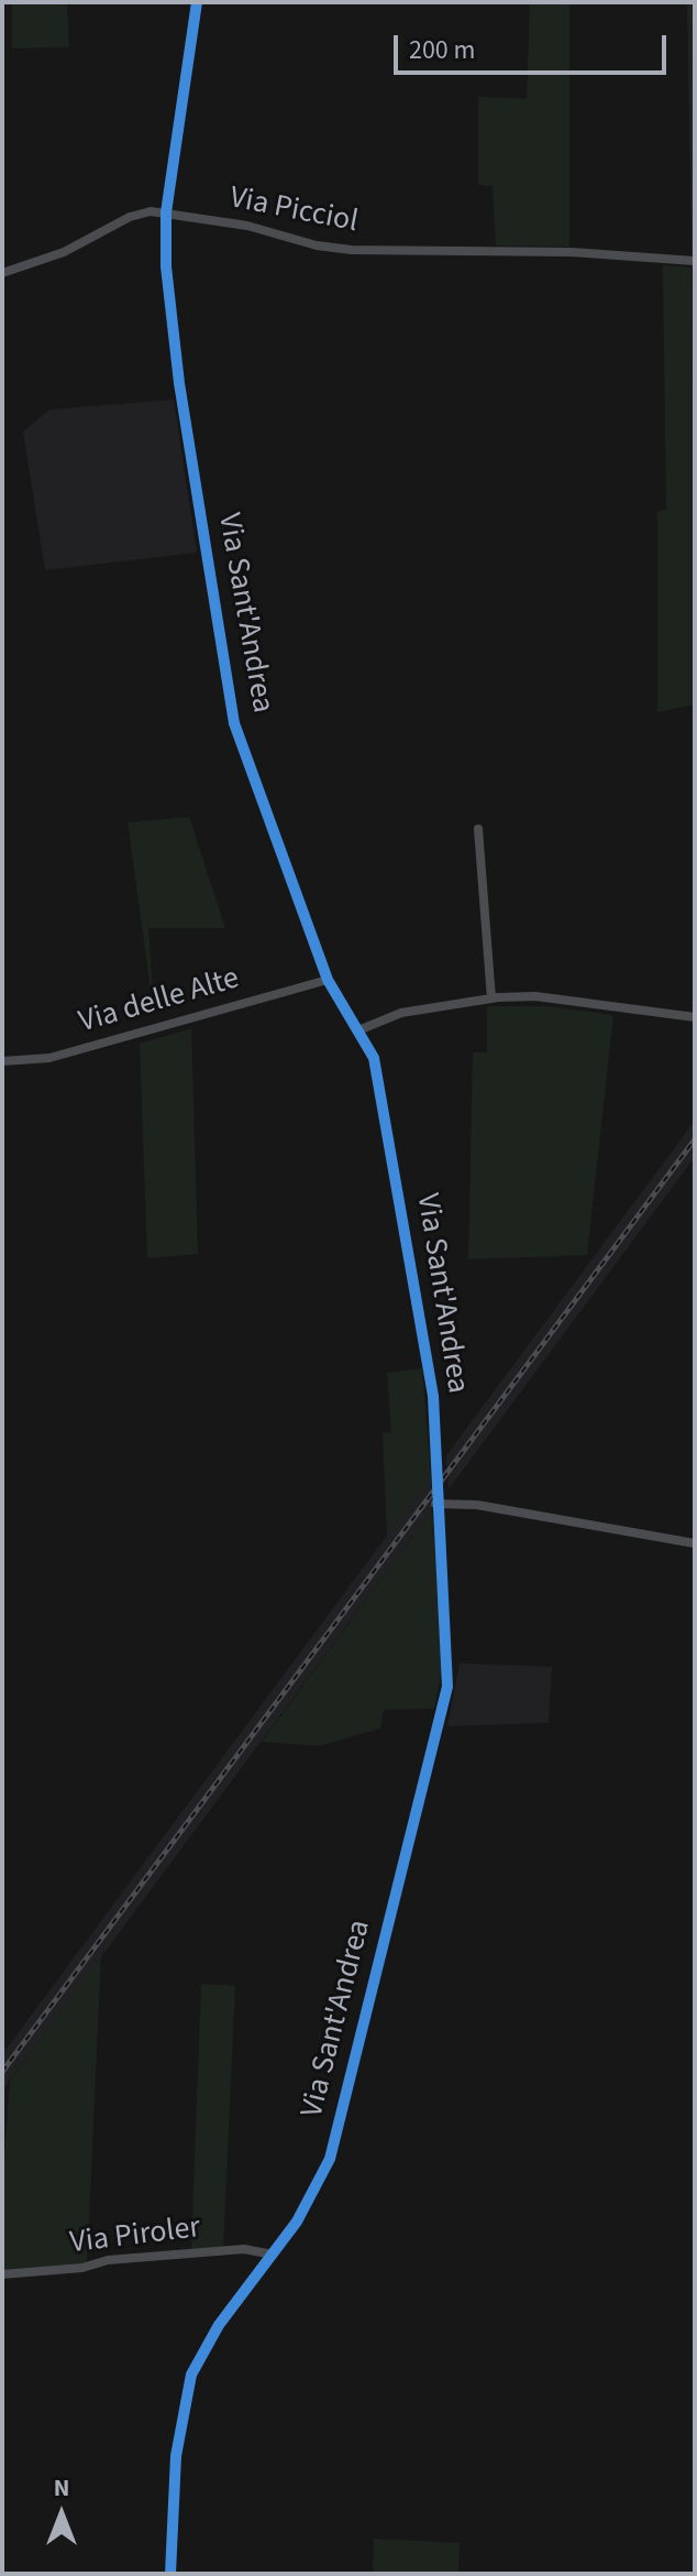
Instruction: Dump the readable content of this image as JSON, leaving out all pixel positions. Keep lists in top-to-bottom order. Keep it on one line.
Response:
{"streets":{"street":["Via Picciol","Via Sant'Andrea","Via delle Alte","Via Piroler"]},"crossings":[["Via Picciol","Via Sant'Andrea"],["Via Sant'Andrea","Via delle Alte"],["Via Sant'Andrea","Via Piroler"]],"scale_bar":"200 m","north":"top"}
